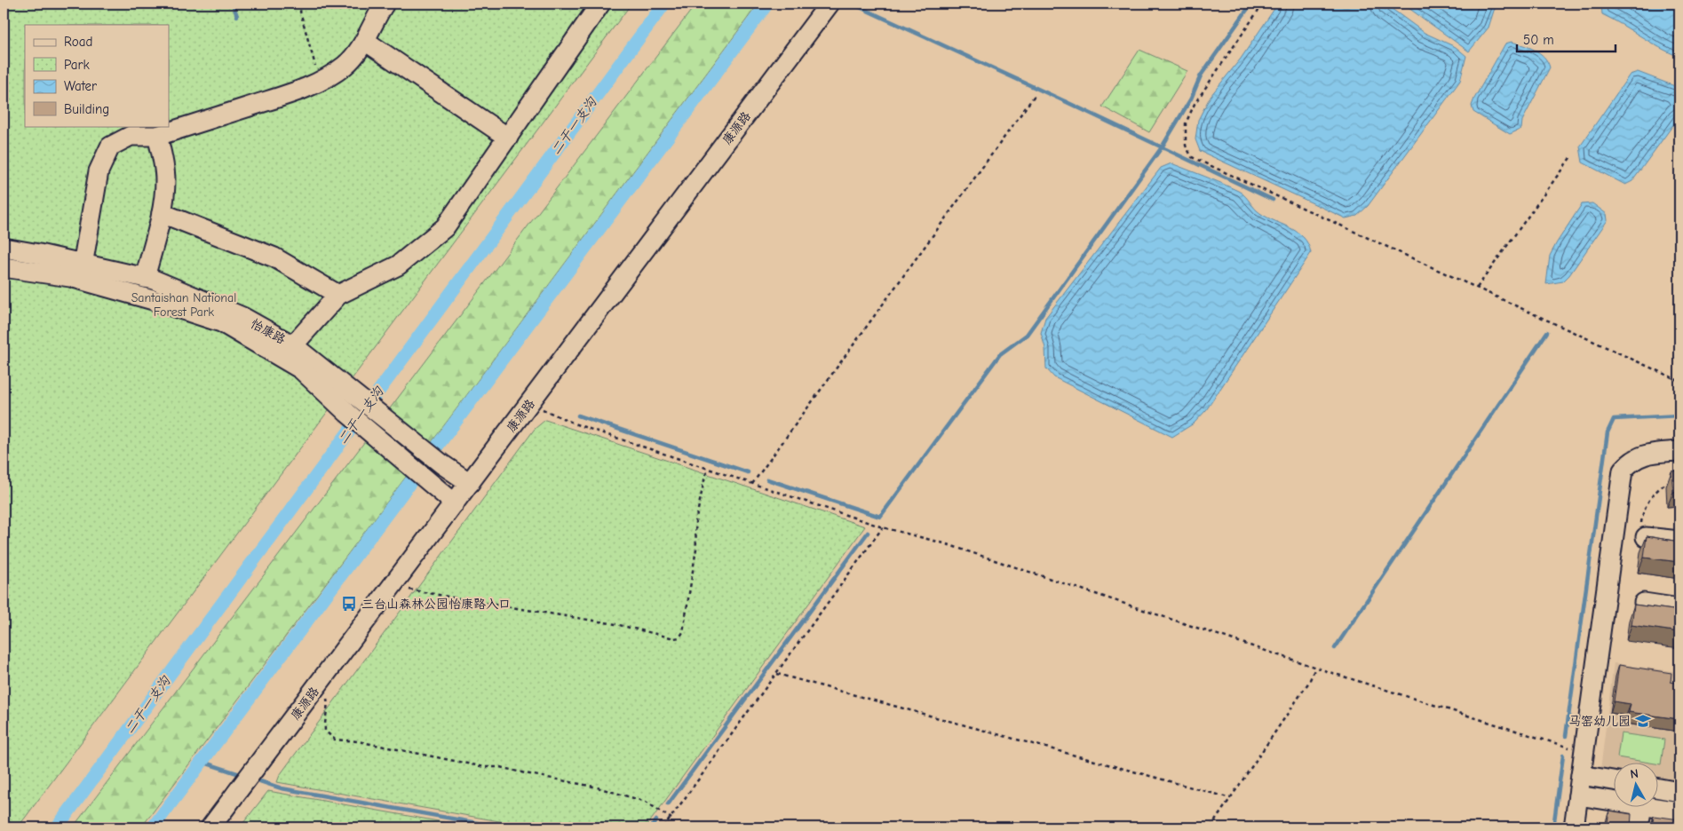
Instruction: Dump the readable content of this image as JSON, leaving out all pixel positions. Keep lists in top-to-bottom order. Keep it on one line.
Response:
{"streets":{"street":["康源路","怡康路"]},"crossings":[["康源路","怡康路"]],"water":["二干一支沟"],"parks":["Santaishan National Forest Park"],"places":{"bus stop":["三台山森林公园怡康路入口"],"school or university":["马窑幼儿园"]},"legend":["Road","Park","Water","Building"],"scale_bar":"50 m","north":"top"}
